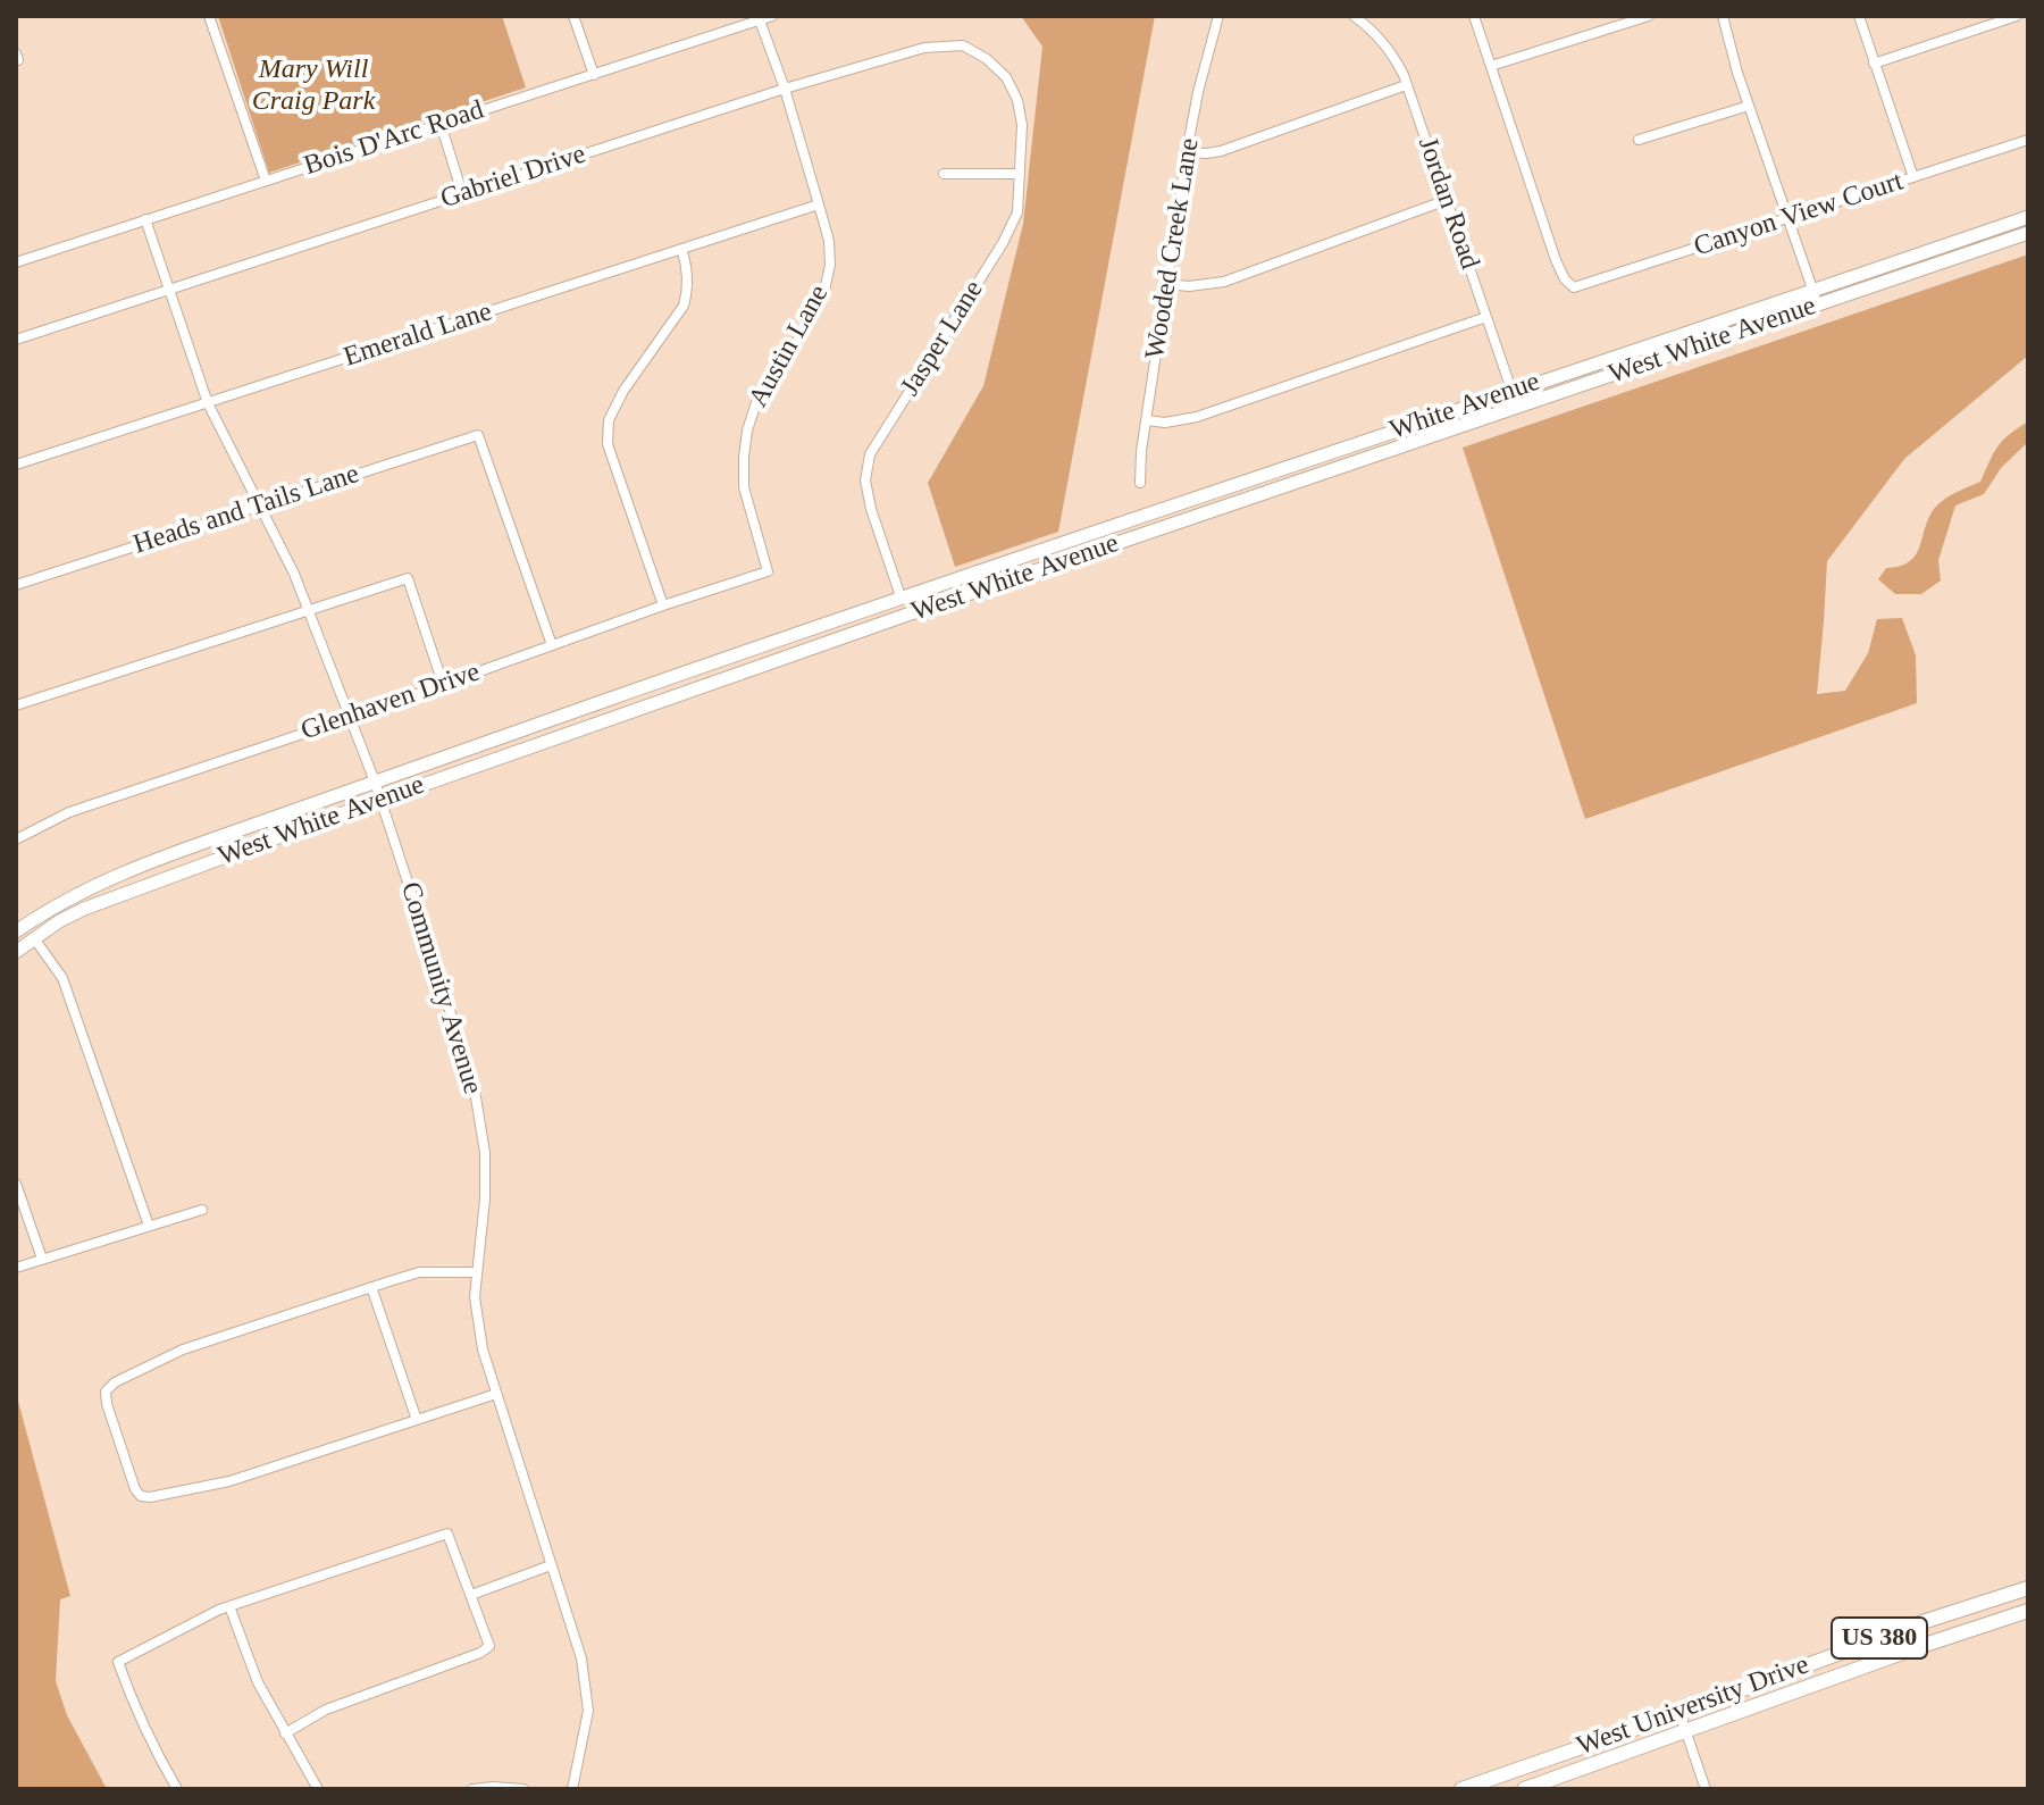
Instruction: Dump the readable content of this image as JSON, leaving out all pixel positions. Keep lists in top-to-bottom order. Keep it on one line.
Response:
{"streets":{"highway":["US 380","West University Drive"],"main road":["West White Avenue","White Avenue"],"street":["Bois D'Arc Road","Gabriel Drive","Jordan Road","Canyon View Court","Wooded Creek Lane","Emerald Lane","Jasper Lane","Austin Lane","Heads and Tails Lane","Glenhaven Drive","Community Avenue"]},"crossings":[["Bois D'Arc Road","Austin Lane"],["Bois D'Arc Road","Community Avenue"],["Gabriel Drive","Jasper Lane"],["Gabriel Drive","Austin Lane"],["Gabriel Drive","Community Avenue"],["Jordan Road","West White Avenue"],["Jordan Road","White Avenue"],["Emerald Lane","Austin Lane"],["Emerald Lane","Community Avenue"],["Jasper Lane","West White Avenue"],["Jasper Lane","White Avenue"],["West White Avenue","White Avenue"],["West White Avenue","Community Avenue"],["Austin Lane","Glenhaven Drive"],["Heads and Tails Lane","Glenhaven Drive"],["Heads and Tails Lane","Community Avenue"],["Glenhaven Drive","Community Avenue"]],"parks":["Mary Will Craig Park"]}
